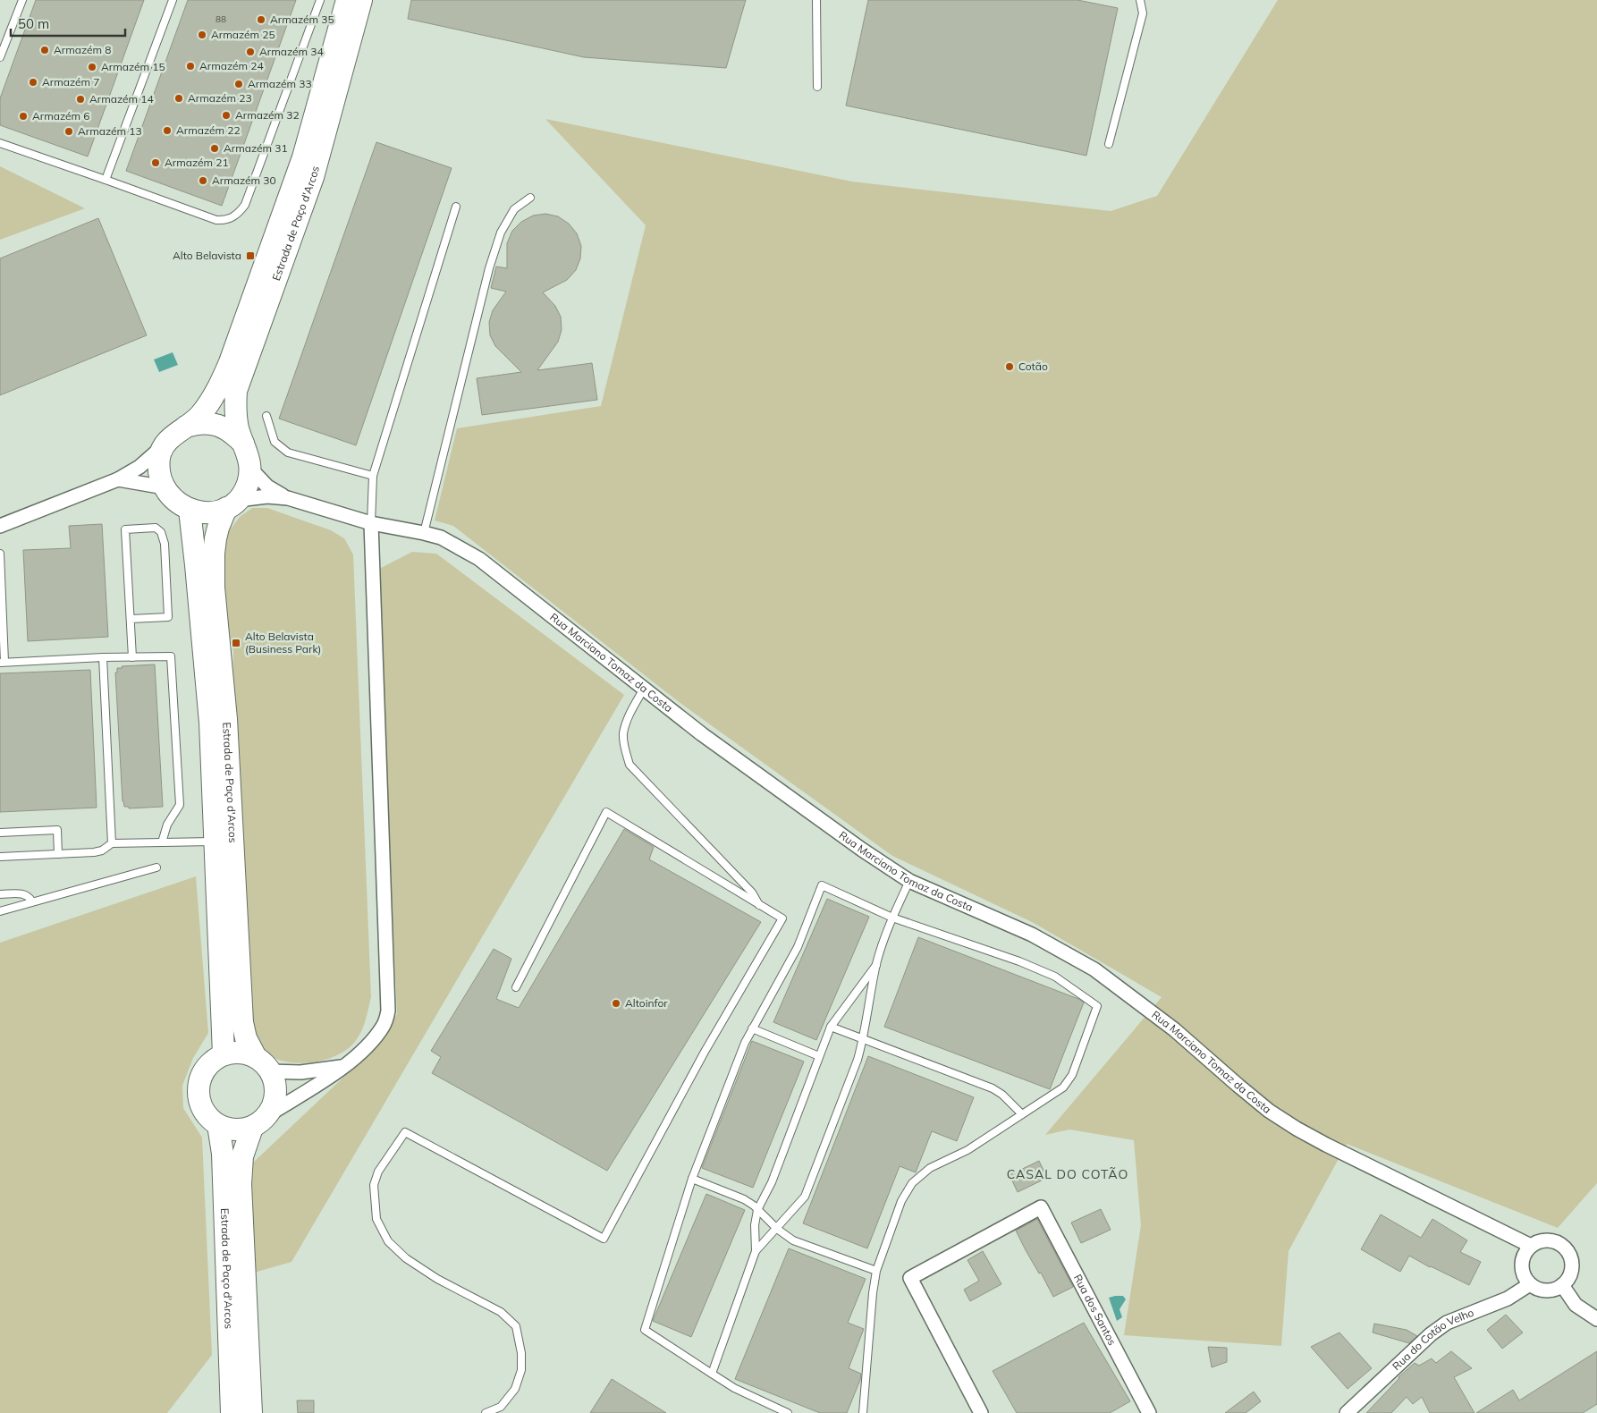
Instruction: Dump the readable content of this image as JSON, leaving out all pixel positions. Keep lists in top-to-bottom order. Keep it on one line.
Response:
{"streets":{"main road":["Estrada de Paço d'Arcos"],"street":["Rua Marciano Tomaz da Costa","Rua dos Santos","Rua do Cotão Velho"]},"crossings":[["Estrada de Paço d'Arcos","Rua Marciano Tomaz da Costa"],["Rua Marciano Tomaz da Costa","Rua do Cotão Velho"]],"districts":["CASAL DO COTÃO"],"places":{"other":["Armazém 35","Armazém 25","Armazém 8","Armazém 34","Armazém 24","Armazém 15","Armazém 7","Armazém 33","Armazém 23","Armazém 14","Armazém 32","Armazém 6","Armazém 22","Armazém 13","Armazém 31","Armazém 21","Armazém 30","Cotão","Altoinfor"],"transit":["Alto Belavista","Alto Belavista (Business Park)"]},"house_numbers":["88"],"scale_bar":"50 m"}
